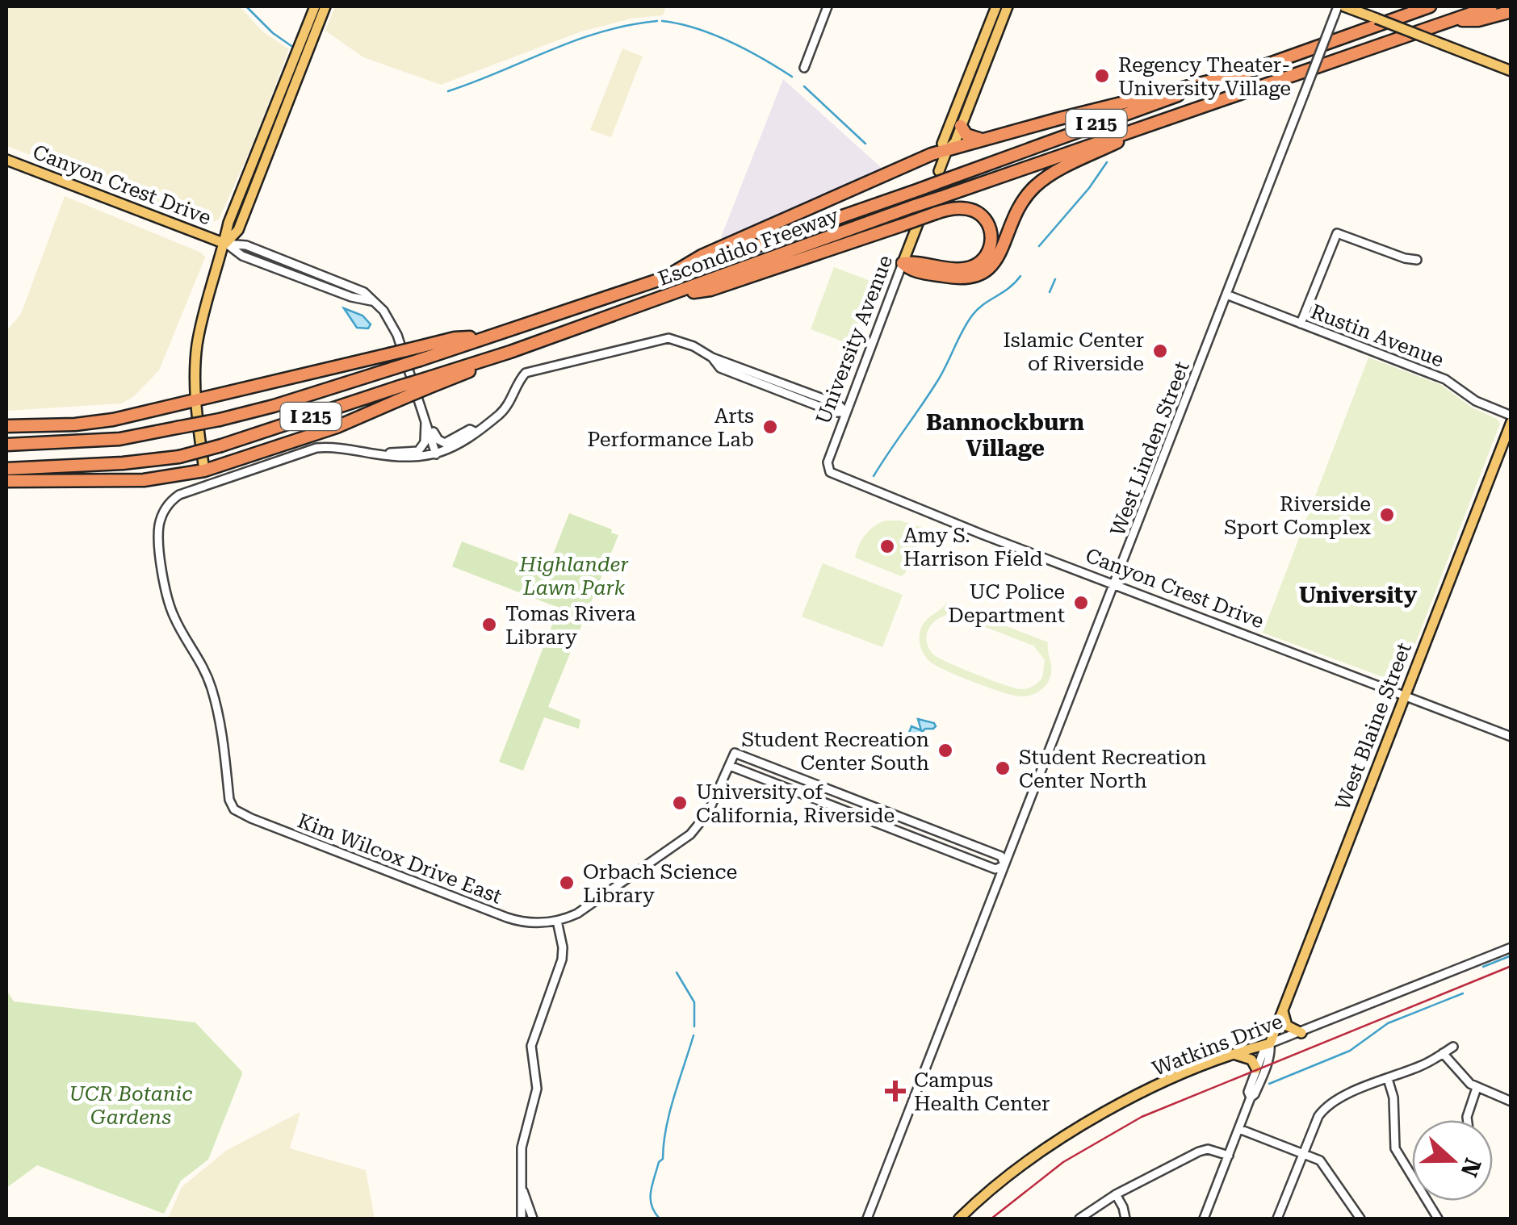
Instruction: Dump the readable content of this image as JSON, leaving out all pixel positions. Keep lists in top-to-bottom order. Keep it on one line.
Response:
{"streets":{"highway":["I 215","Escondido Freeway"],"main road":["Canyon Crest Drive","University Avenue","West Blaine Street","Watkins Drive"],"street":["Rustin Avenue","West Linden Street","Kim Wilcox Drive East"]},"crossings":[["Canyon Crest Drive","University Avenue"],["Canyon Crest Drive","West Linden Street"],["Canyon Crest Drive","West Blaine Street"],["Rustin Avenue","West Linden Street"],["Rustin Avenue","West Blaine Street"],["West Blaine Street","Watkins Drive"]],"districts":["Bannockburn Village","University"],"parks":["Highlander Lawn Park","UCR Botanic Gardens"],"places":{"other":["Regency Theater- University Village","Islamic Center of Riverside","Arts Performance Lab","Riverside Sport Complex","Amy S. Harrison Field","UC Police Department","Tomas Rivera Library","Student Recreation Center South","Student Recreation Center North","University of California, Riverside","Orbach Science Library"],"health":["Campus Health Center"]},"north":"right"}
